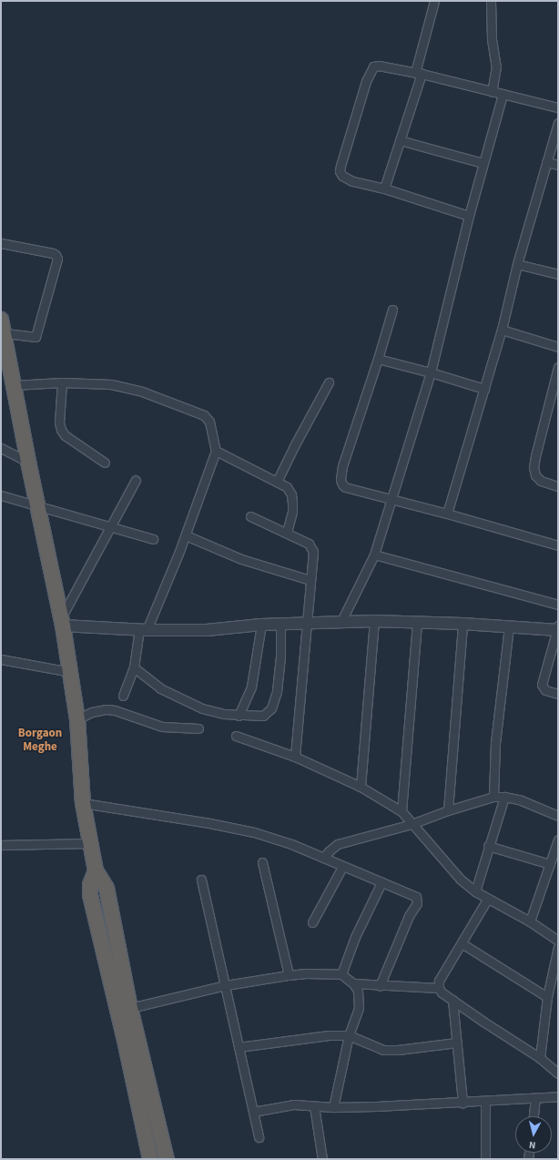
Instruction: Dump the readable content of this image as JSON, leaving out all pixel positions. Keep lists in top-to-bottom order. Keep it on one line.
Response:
{"districts":["Borgaon Meghe"],"north":"bottom"}
